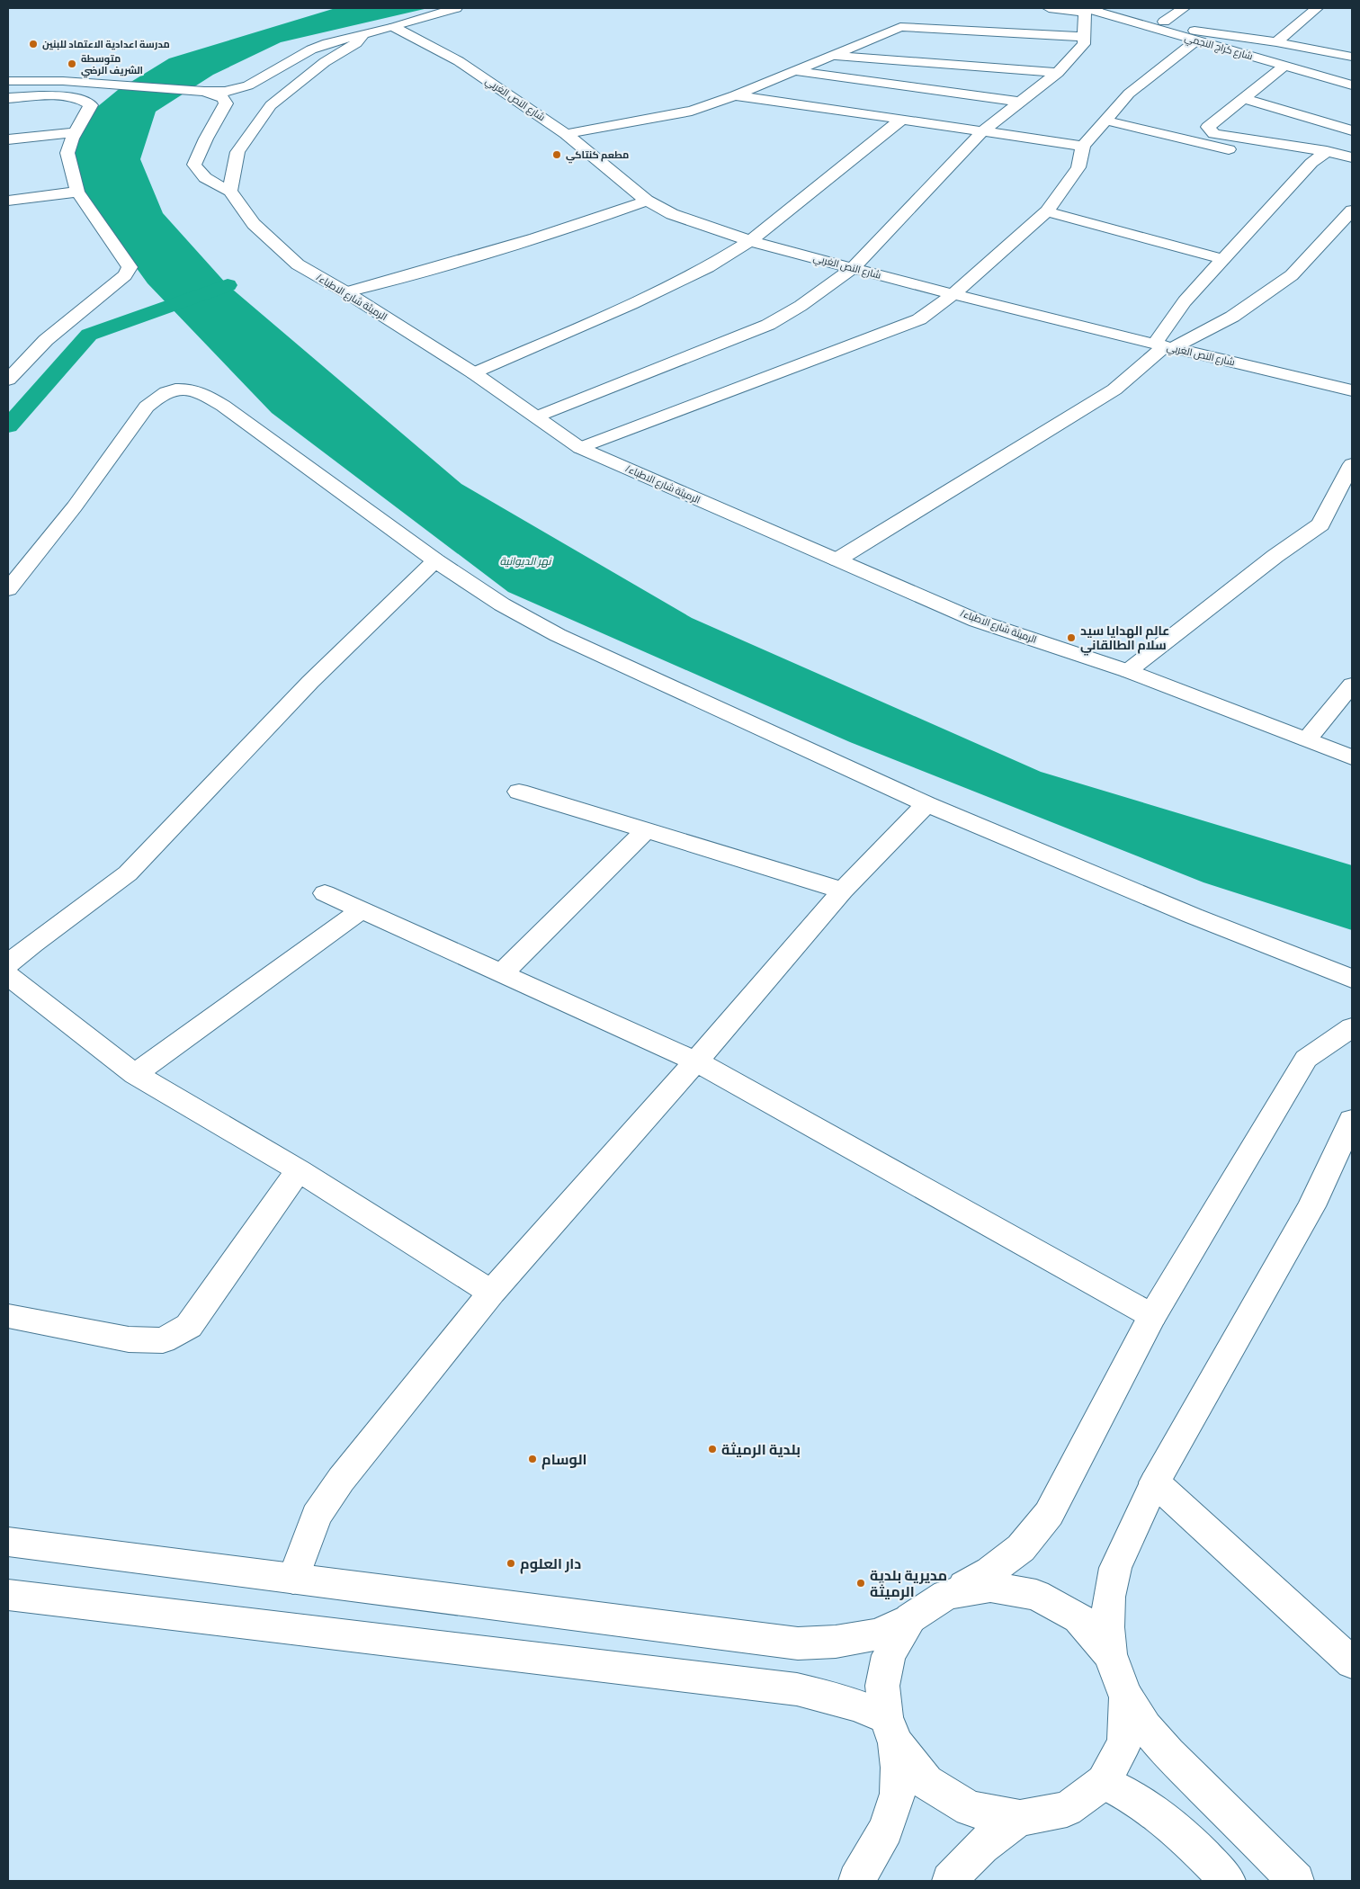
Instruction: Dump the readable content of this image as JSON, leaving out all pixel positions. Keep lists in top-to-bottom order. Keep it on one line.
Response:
{"streets":{"street":["شارع كراج النجمي","شارع النص الغربي","/الرميثة شارع الاطباء"]},"water":["نهر الديوانية"],"places":["مدرسة اعدادية الاعتماد للبنين","متوسطة الشريف الرضي","مطعم كنتاكي","عالم الهدايا سيد سلام الطالقاني","بلدية الرميثة","الوسام","دار العلوم","مديرية بلدية الرميثة"]}
